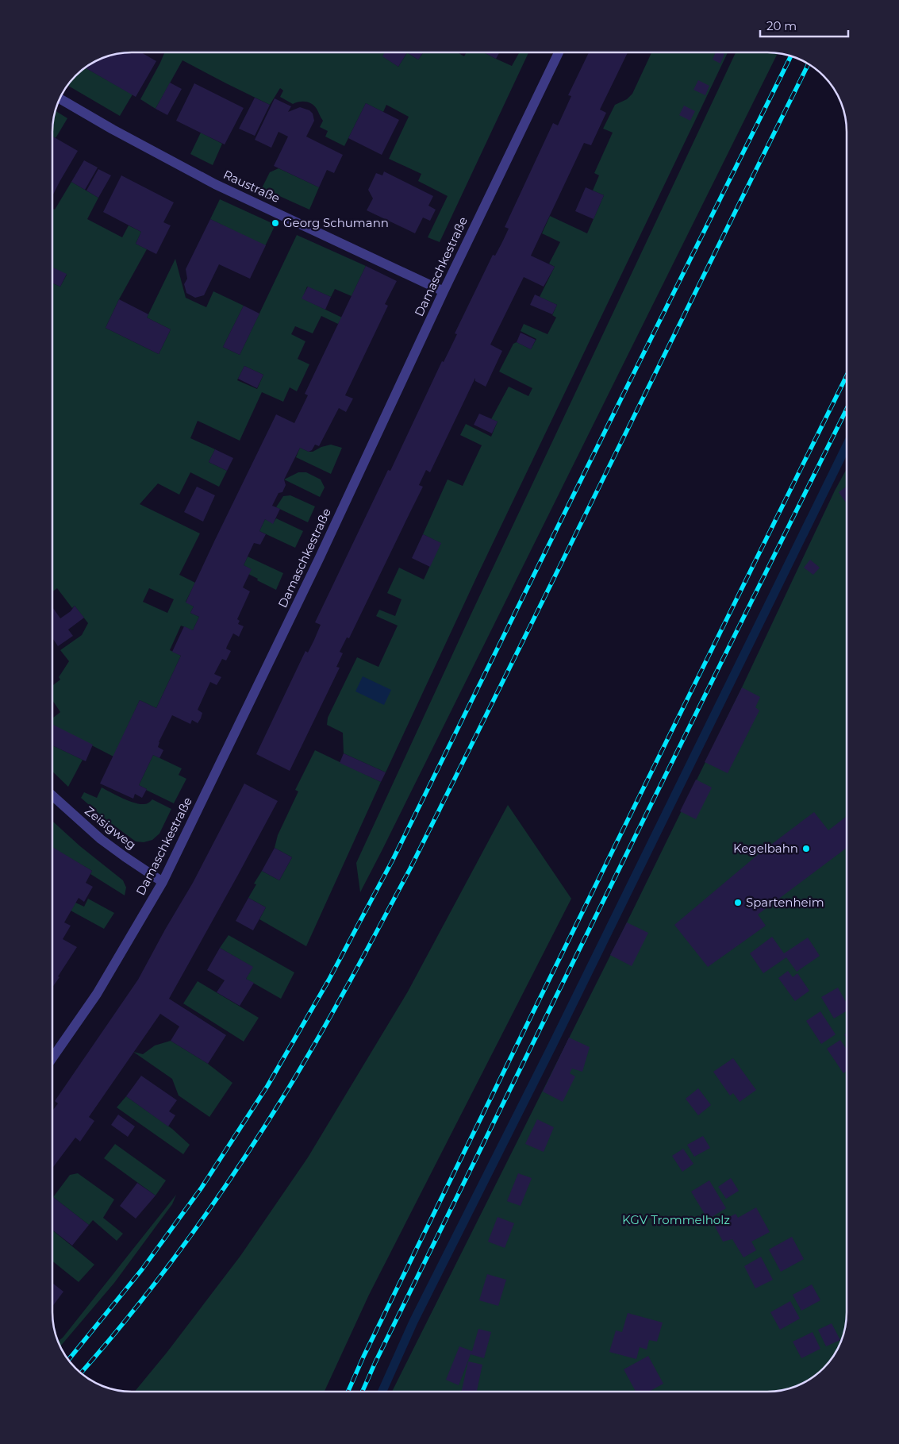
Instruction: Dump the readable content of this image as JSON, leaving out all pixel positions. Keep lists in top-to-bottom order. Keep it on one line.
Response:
{"streets":{"street":["Raustraße","Damaschkestraße","Zeisigweg"]},"crossings":[["Raustraße","Damaschkestraße"],["Damaschkestraße","Zeisigweg"]],"parks":["KGV Trommelholz"],"places":["Georg Schumann","Kegelbahn","Spartenheim"],"scale_bar":"20 m"}
